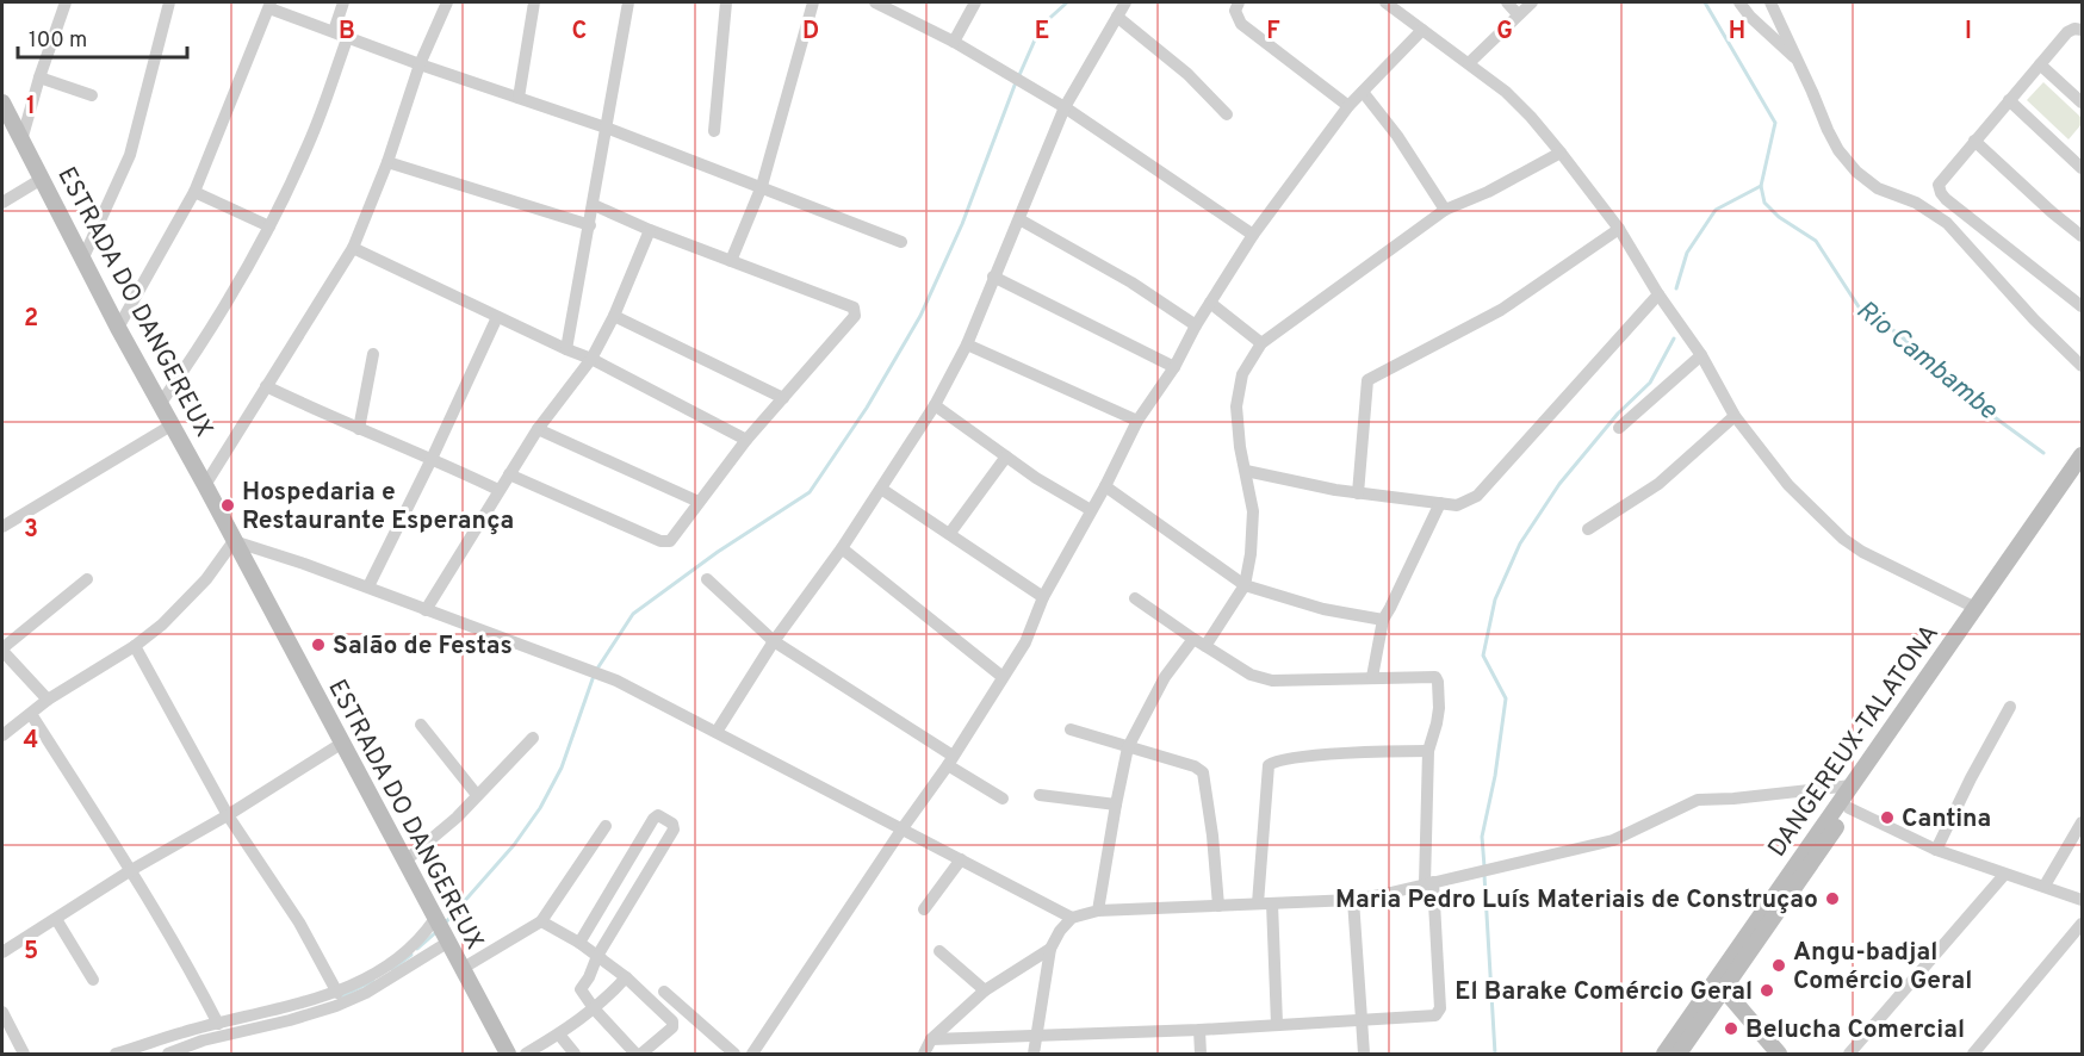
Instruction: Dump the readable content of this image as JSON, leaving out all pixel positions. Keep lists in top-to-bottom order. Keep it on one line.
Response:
{"streets":{"main road":["ESTRADA DO DANGEREUX","DANGEREUX-TALATONA"]},"water":["Rio Cambambe"],"places":["Hospedaria e Restaurante Esperança","Salão de Festas","Cantina","Maria Pedro Luís Materiais de Construçao","Angu-badjal Comércio Geral","El Barake Comércio Geral","Belucha Comercial"],"scale_bar":"100 m","grid":{"columns":["B","C","D","E","F","G","H","I"],"rows":["1","2","3","4","5"]}}
